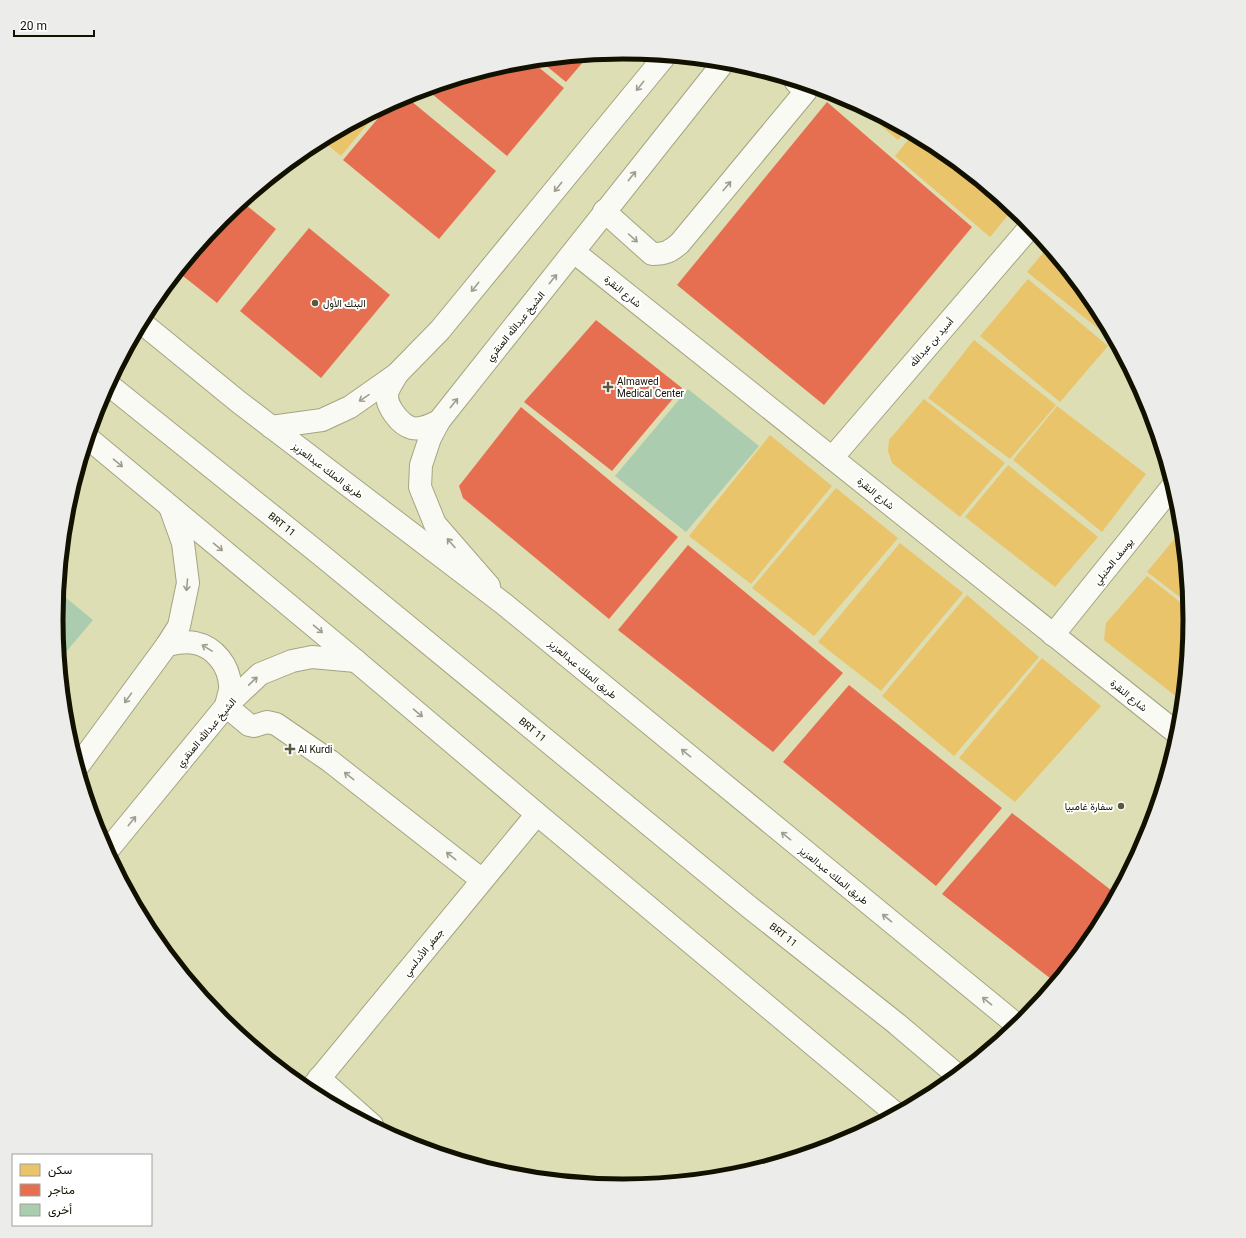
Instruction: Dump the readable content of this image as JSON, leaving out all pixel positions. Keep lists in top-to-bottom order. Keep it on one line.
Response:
{"streets":{"street":["شارع النقرة","الشيخ عبدالله العنقري","أسيد بن عبدالله","طريق الملك عبدالعزيز","BRT 11","يوسف الحنبلي","جعفر الأندلسي"]},"crossings":[["شارع النقرة","الشيخ عبدالله العنقري"],["شارع النقرة","أسيد بن عبدالله"],["شارع النقرة","يوسف الحنبلي"],["الشيخ عبدالله العنقري","طريق الملك عبدالعزيز"]],"places":{"other":["البنك الأول","سفارة غامبيا"],"health":["Almawed Medical Center","Al Kurdi"]},"legend":["سكن","متاجر","أخرى"],"scale_bar":"20 m"}
